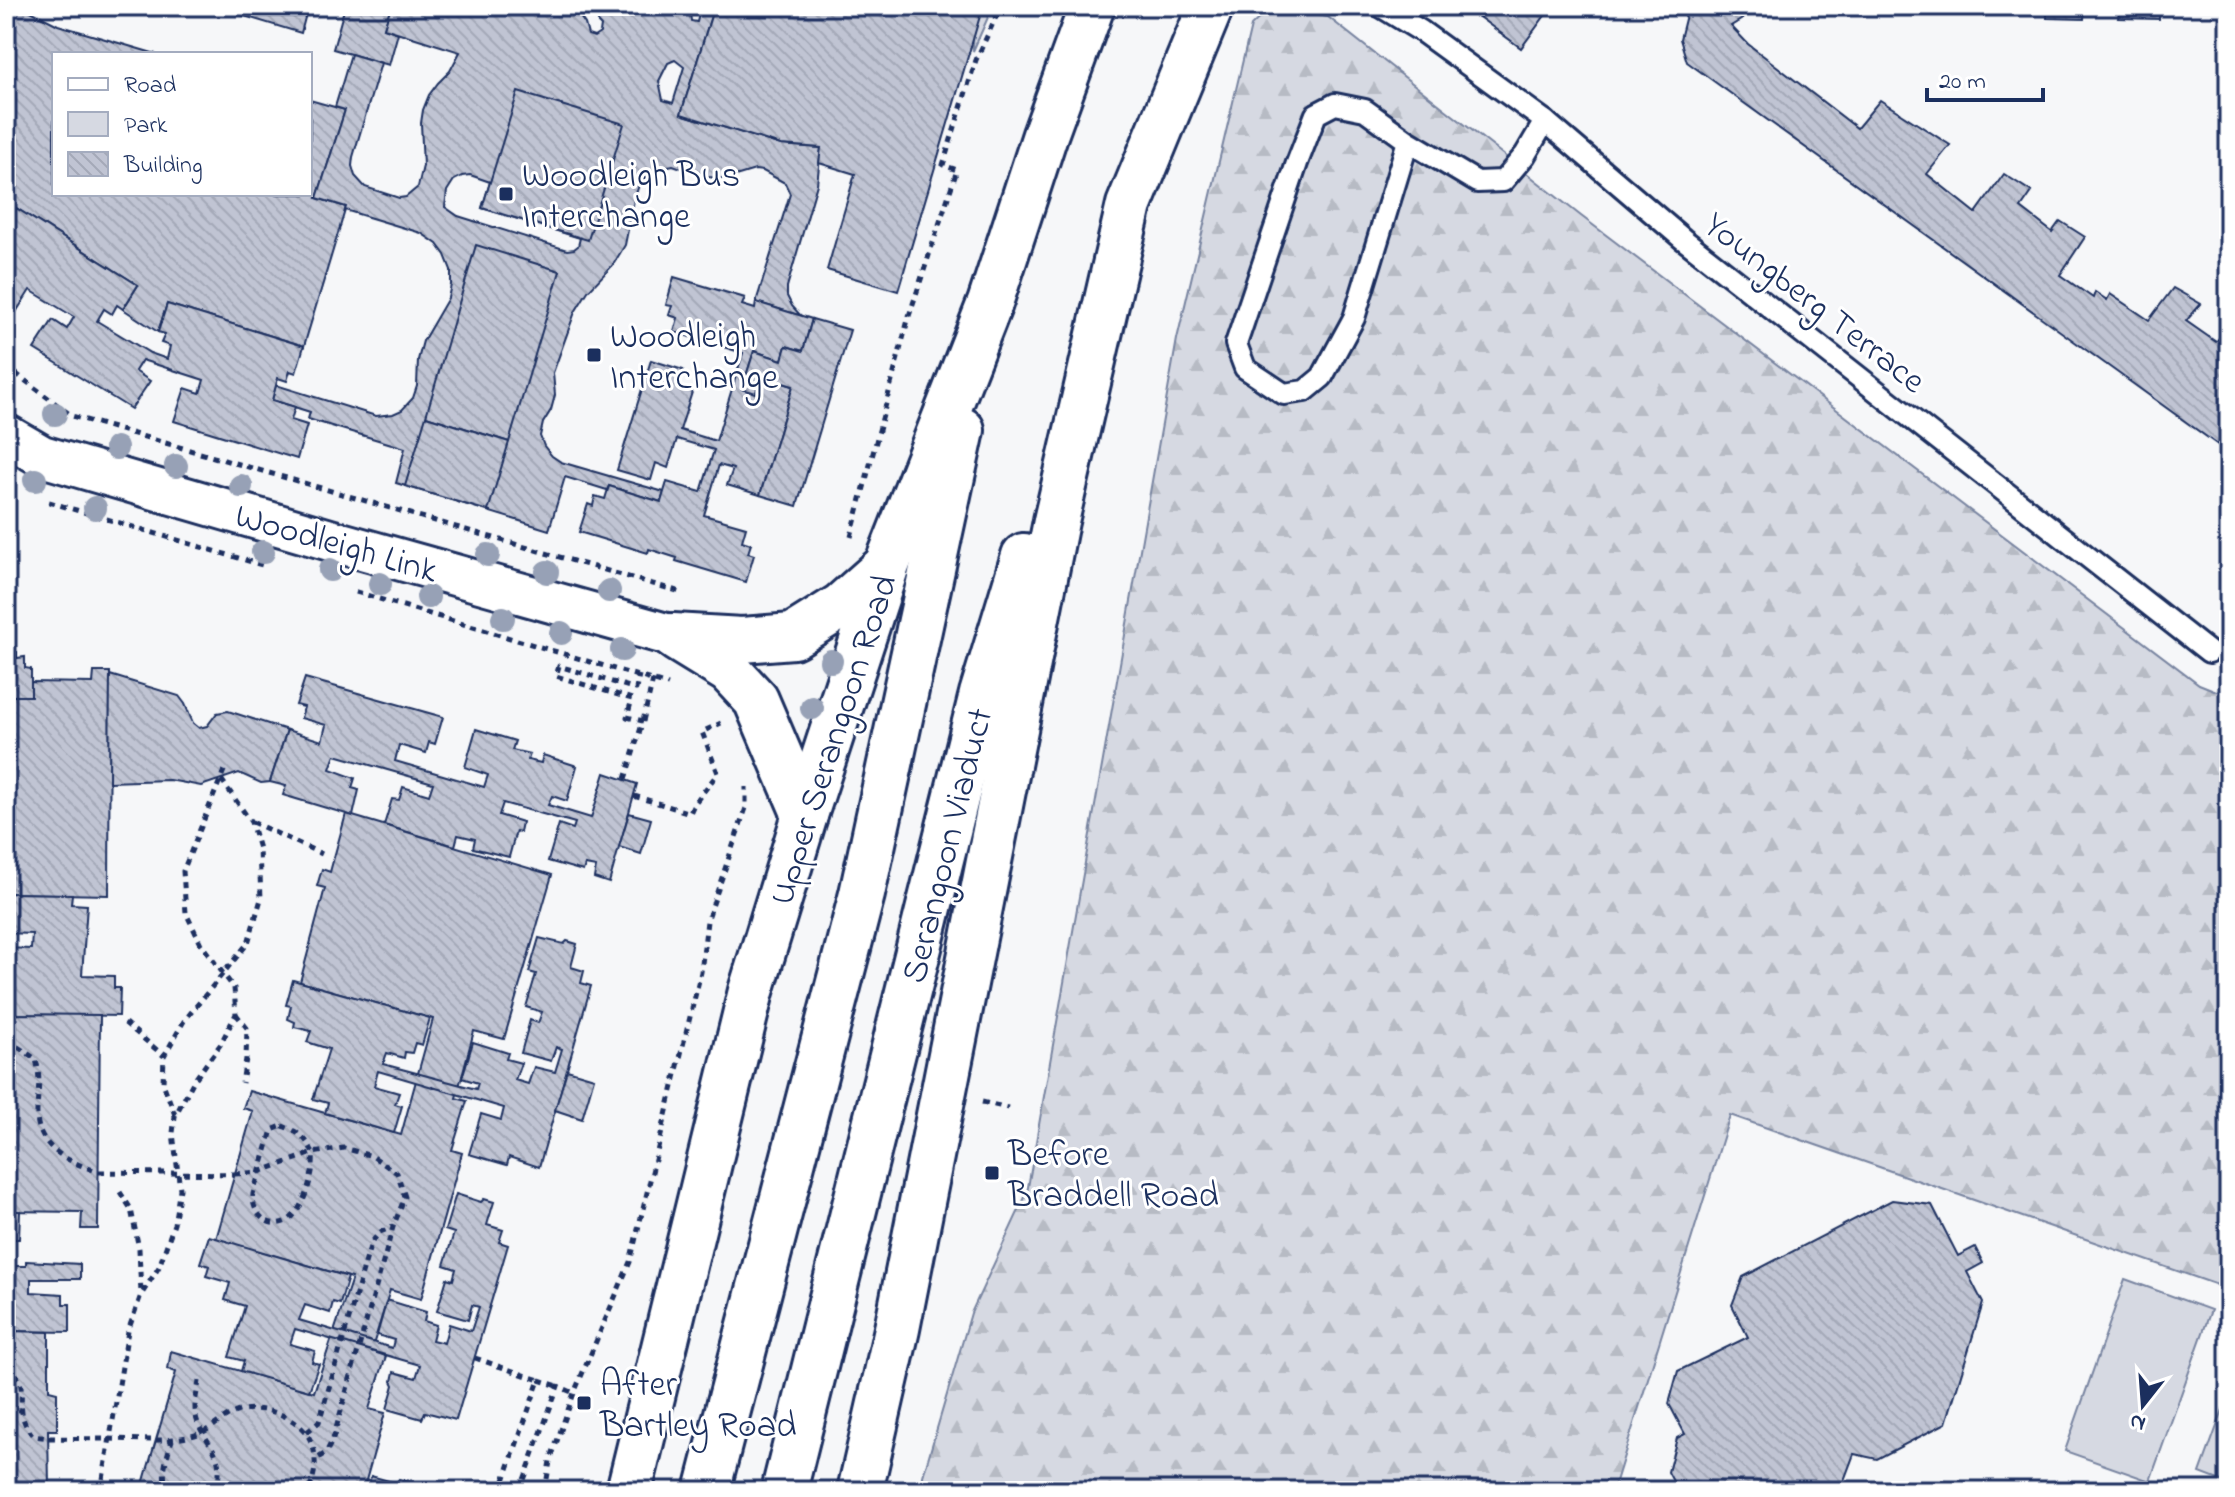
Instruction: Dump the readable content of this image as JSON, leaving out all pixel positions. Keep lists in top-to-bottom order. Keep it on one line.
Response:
{"streets":{"main road":["Upper Serangoon Road","Serangoon Viaduct"],"street":["Woodleigh Link"],"lane":["Youngberg Terrace"]},"crossings":[["Upper Serangoon Road","Serangoon Viaduct"]],"places":{"transit":["Woodleigh Bus Interchange","Woodleigh Interchange","Before Braddell Road","After Bartley Road"]},"legend":["Road","Park","Building"],"scale_bar":"20 m","north":"bottom"}
